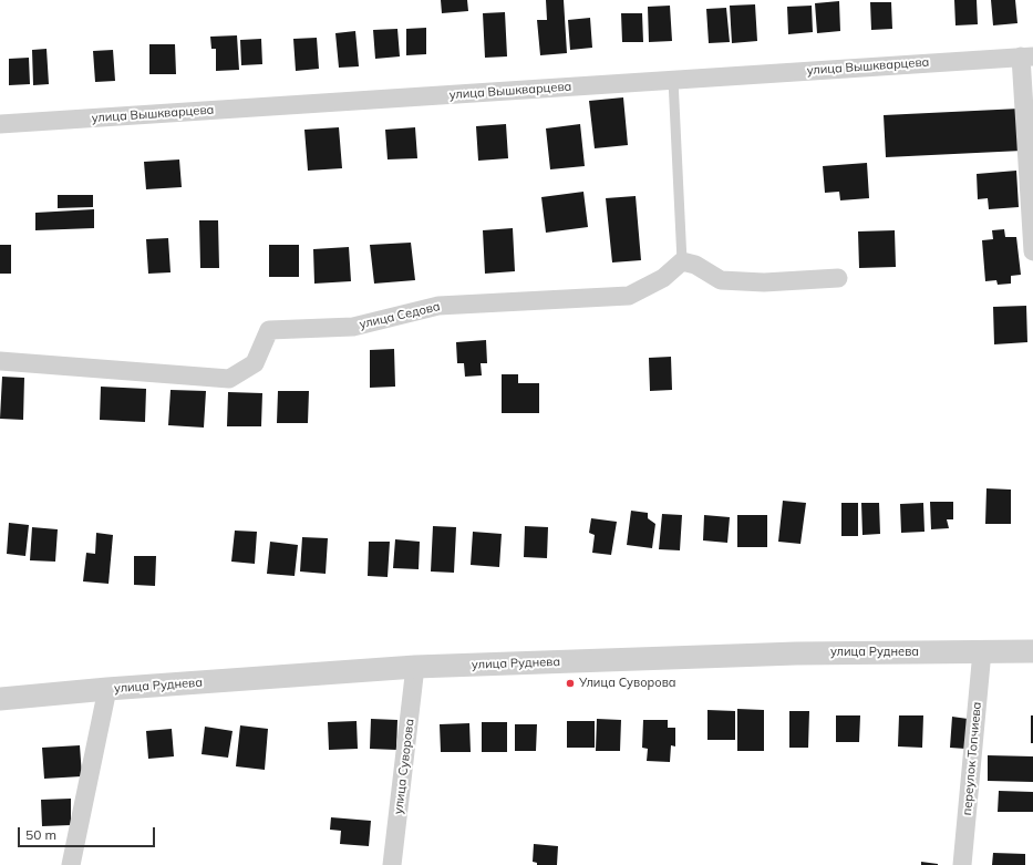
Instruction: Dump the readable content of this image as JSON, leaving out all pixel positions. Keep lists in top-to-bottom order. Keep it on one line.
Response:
{"streets":{"street":["улица Вышкварцева","улица Седова","улица Руднева","переулок Топчиева","улица Суворова"]},"crossings":[["улица Руднева","переулок Топчиева"],["улица Руднева","улица Суворова"]],"places":["Улица Суворова"],"scale_bar":"50 m"}
